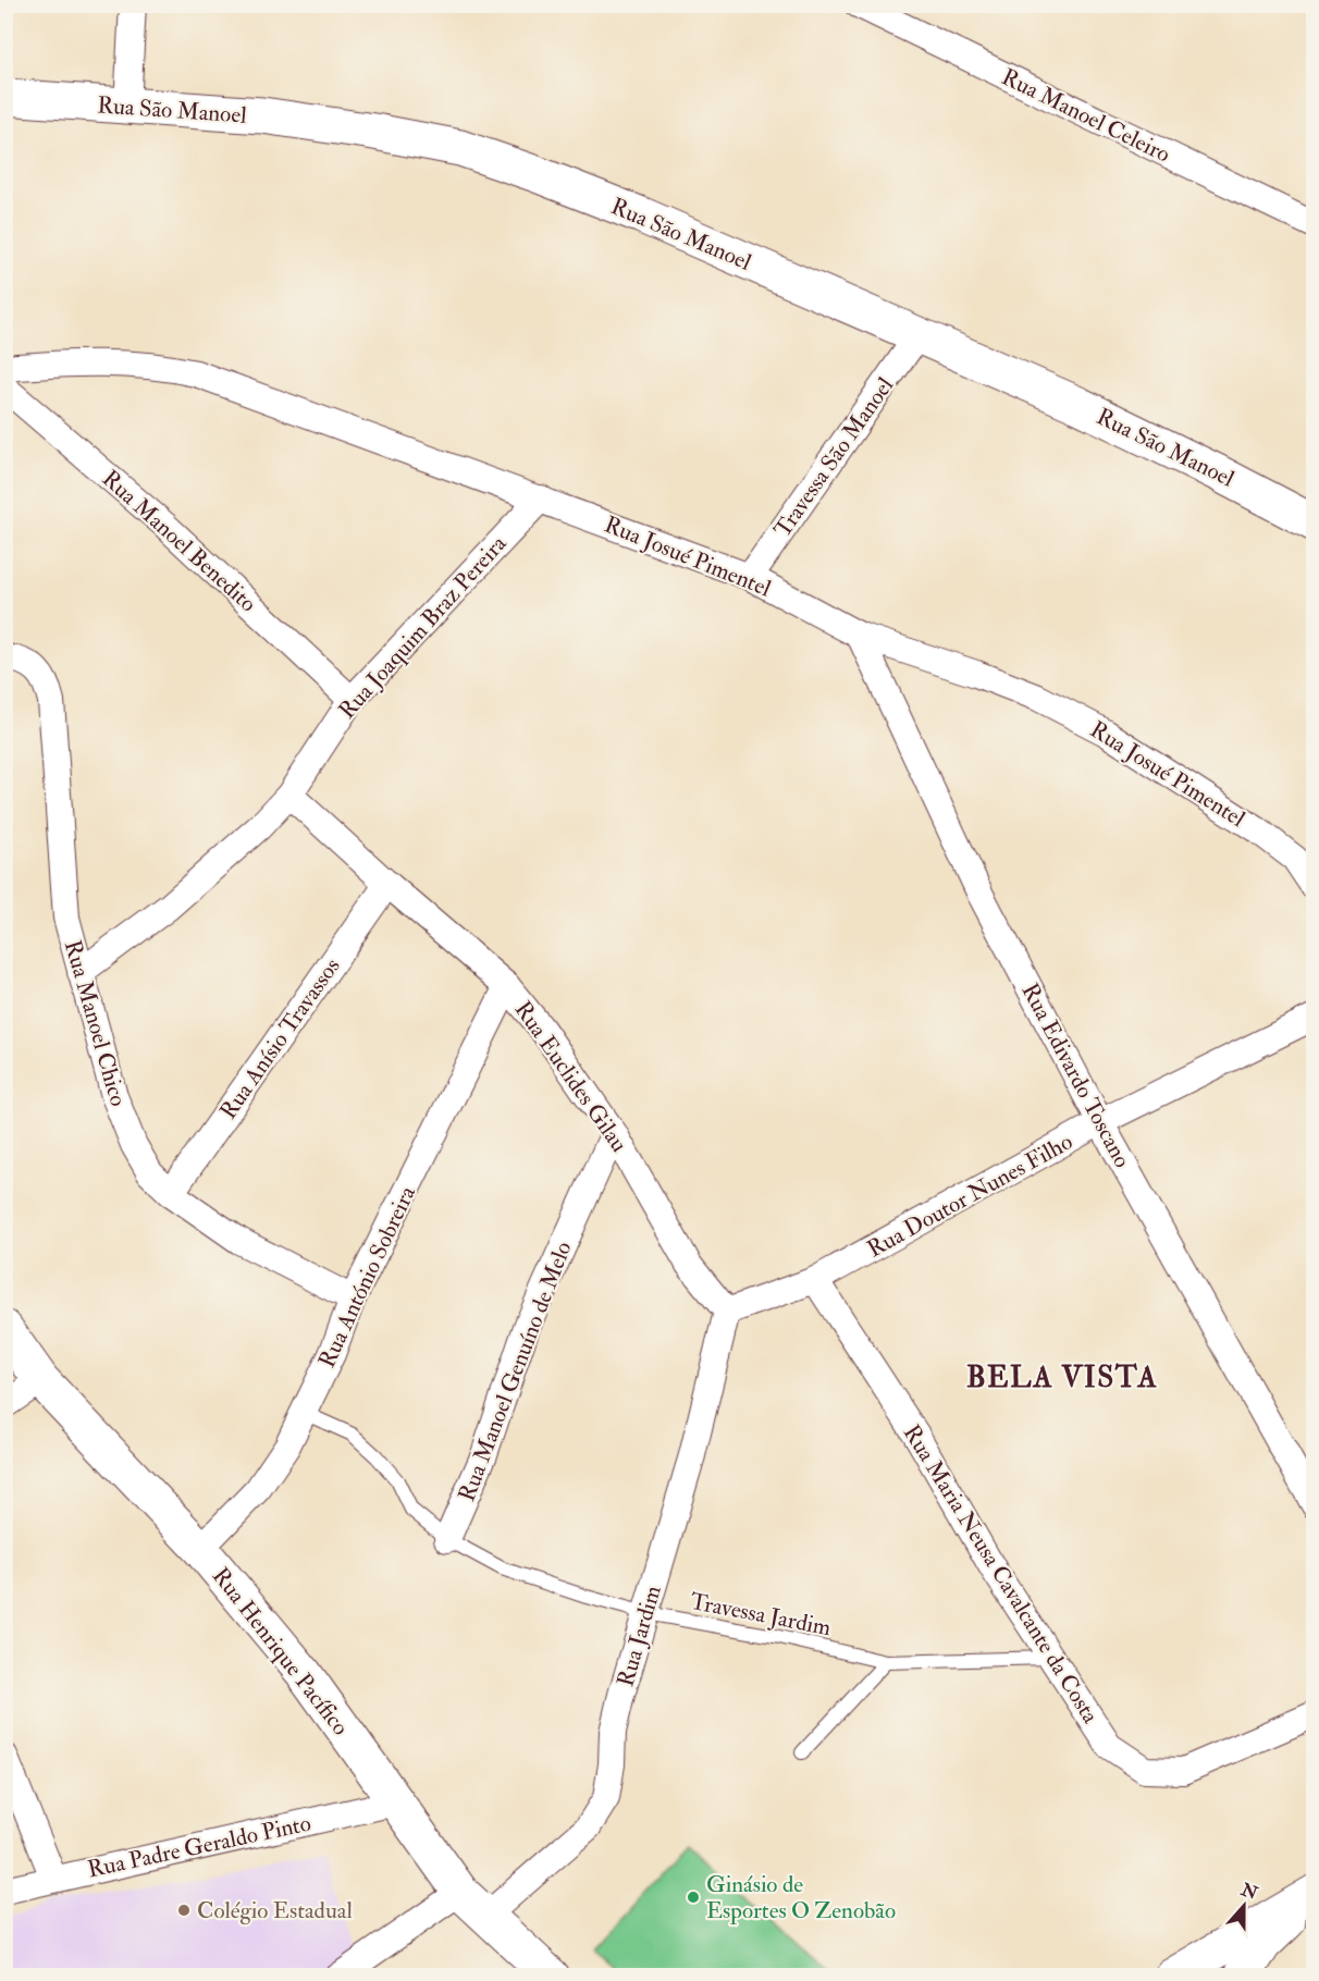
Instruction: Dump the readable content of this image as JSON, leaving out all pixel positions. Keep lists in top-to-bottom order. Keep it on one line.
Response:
{"streets":{"main road":["Rua São Manoel","Rua Henrique Pacífico"],"street":["Rua Manoel Celeiro","Travessa São Manoel","Rua Manoel Benedito","Rua Josué Pimentel","Rua Joaquim Braz Pereira","Rua Manoel Chico","Rua Anísio Travassos","Rua Edivardo Toscano","Rua Euclides Gilau","Rua Doutor Nunes Filho","Rua António Sobreira","Rua Manoel Genuíno de Melo","Rua Maria Neusa Cavalcante da Costa","Rua Jardim","Rua Padre Geraldo Pinto"],"lane":["Travessa Jardim"]},"crossings":[["Rua São Manoel","Travessa São Manoel"],["Travessa São Manoel","Rua Josué Pimentel"],["Rua Manoel Benedito","Rua Joaquim Braz Pereira"],["Rua Josué Pimentel","Rua Joaquim Braz Pereira"],["Rua Josué Pimentel","Rua Edivardo Toscano"],["Rua Joaquim Braz Pereira","Rua Manoel Chico"],["Rua Joaquim Braz Pereira","Rua Euclides Gilau"],["Rua Manoel Chico","Rua Anísio Travassos"],["Rua Manoel Chico","Rua António Sobreira"],["Rua Anísio Travassos","Rua Euclides Gilau"],["Rua Edivardo Toscano","Rua Doutor Nunes Filho"],["Rua Euclides Gilau","Rua Doutor Nunes Filho"],["Rua Euclides Gilau","Rua António Sobreira"],["Rua Euclides Gilau","Rua Manoel Genuíno de Melo"],["Rua Euclides Gilau","Rua Jardim"],["Rua Doutor Nunes Filho","Rua Maria Neusa Cavalcante da Costa"],["Rua Doutor Nunes Filho","Rua Jardim"],["Rua António Sobreira","Travessa Jardim"],["Rua António Sobreira","Rua Henrique Pacífico"],["Rua Manoel Genuíno de Melo","Travessa Jardim"],["Rua Maria Neusa Cavalcante da Costa","Travessa Jardim"],["Travessa Jardim","Rua Jardim"],["Rua Jardim","Rua Henrique Pacífico"],["Rua Henrique Pacífico","Rua Padre Geraldo Pinto"]],"districts":["BELA VISTA"],"places":["Ginásio de Esportes O Zenobão","Colégio Estadual"],"north":"top"}
